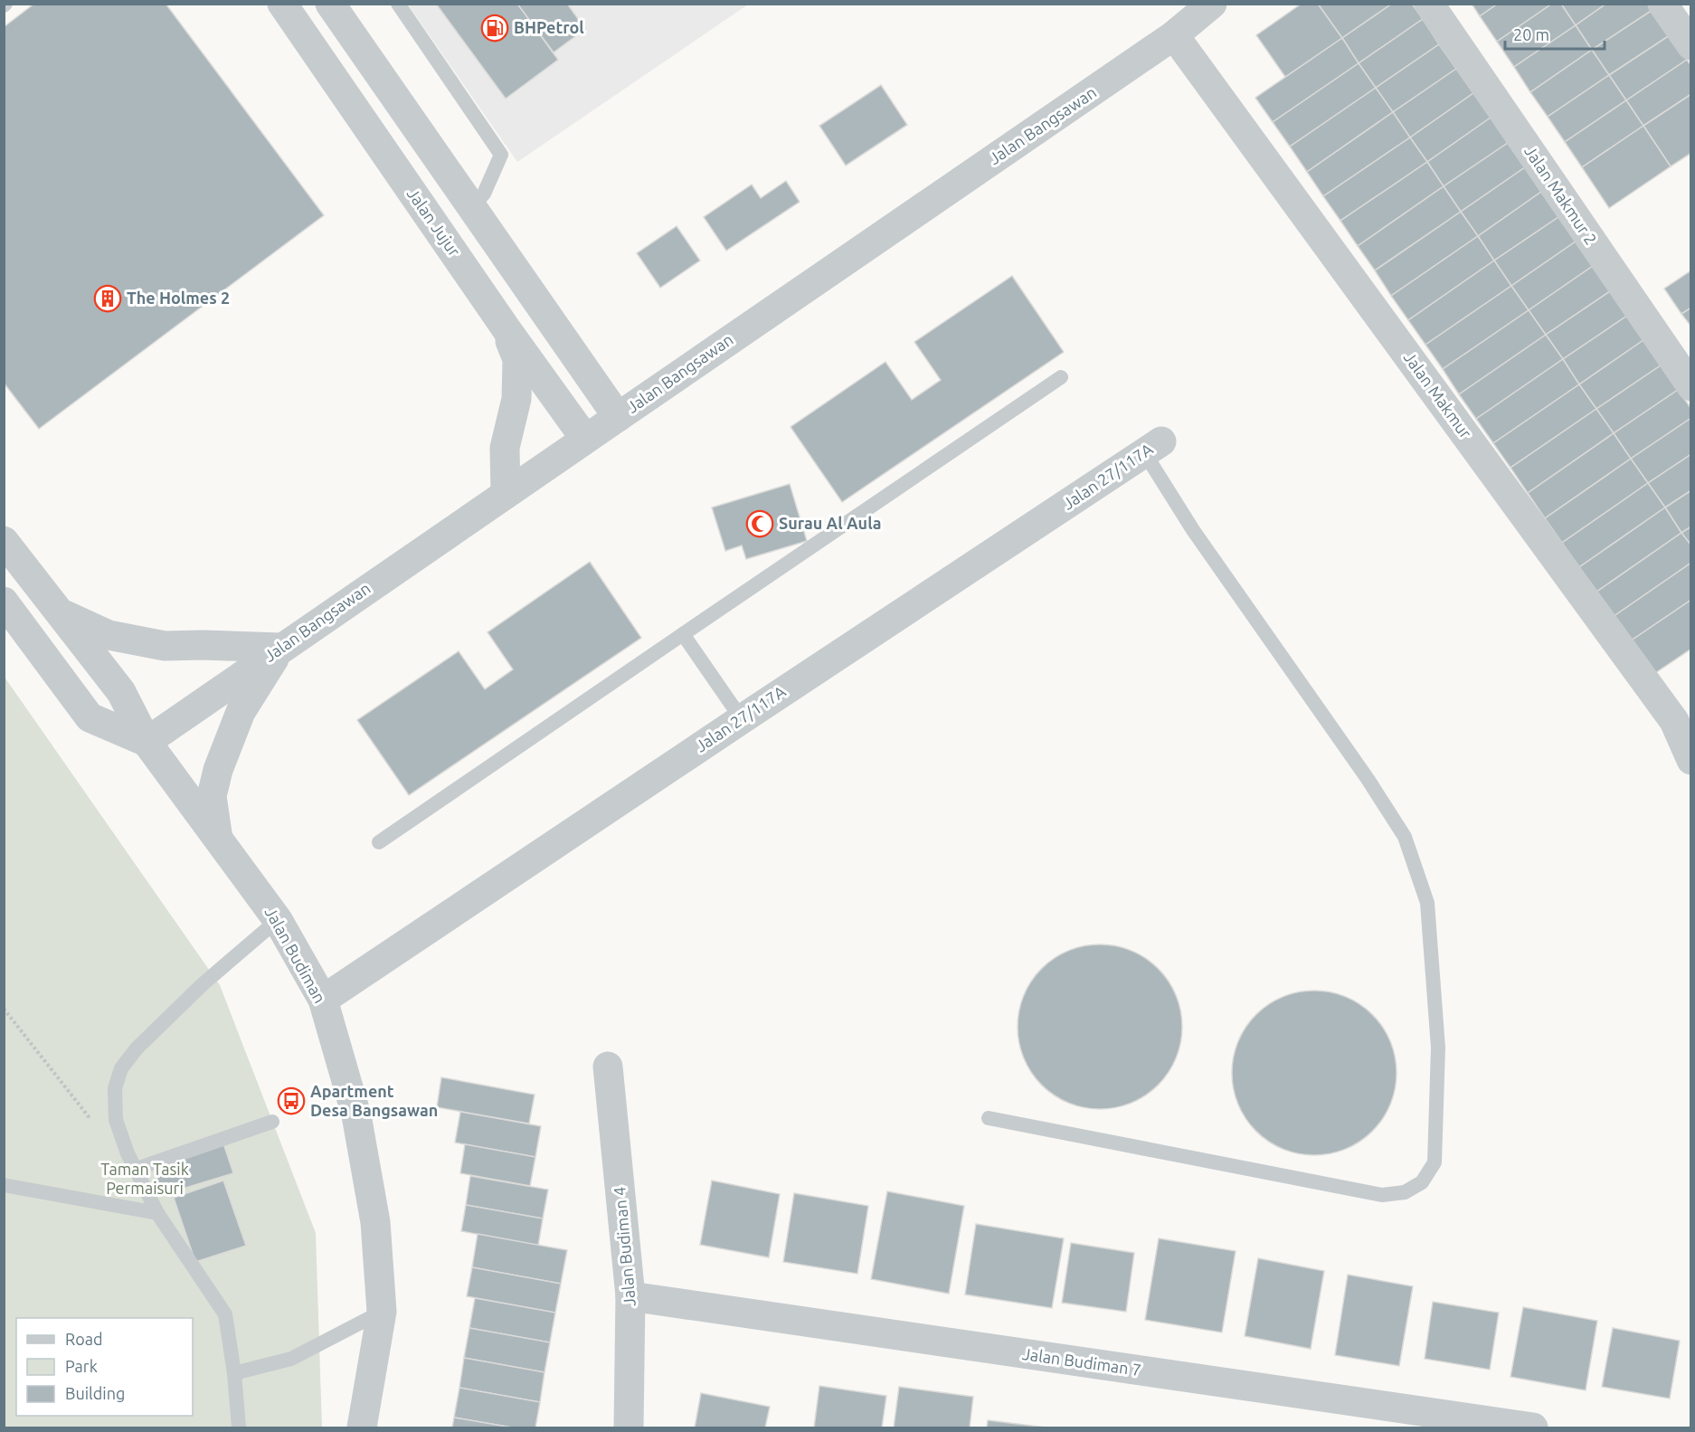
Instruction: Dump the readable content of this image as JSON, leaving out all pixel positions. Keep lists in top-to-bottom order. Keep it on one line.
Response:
{"streets":{"street":["Jalan Bangsawan","Jalan Makmur 2","Jalan Jujur","Jalan Makmur","Jalan 27/117A","Jalan Budiman","Jalan Budiman 4","Jalan Budiman 7"]},"crossings":[["Jalan Bangsawan","Jalan Jujur"],["Jalan Bangsawan","Jalan Makmur"],["Jalan Bangsawan","Jalan Budiman"],["Jalan 27/117A","Jalan Budiman"],["Jalan Budiman 4","Jalan Budiman 7"]],"parks":["Taman Tasik Permaisuri"],"places":{"fuel station":["BHPetrol"],"building":["The Holmes 2"],"mosque":["Surau Al Aula"],"bus stop":["Apartment Desa Bangsawan"]},"legend":["Road","Park","Building"],"scale_bar":"20 m"}
